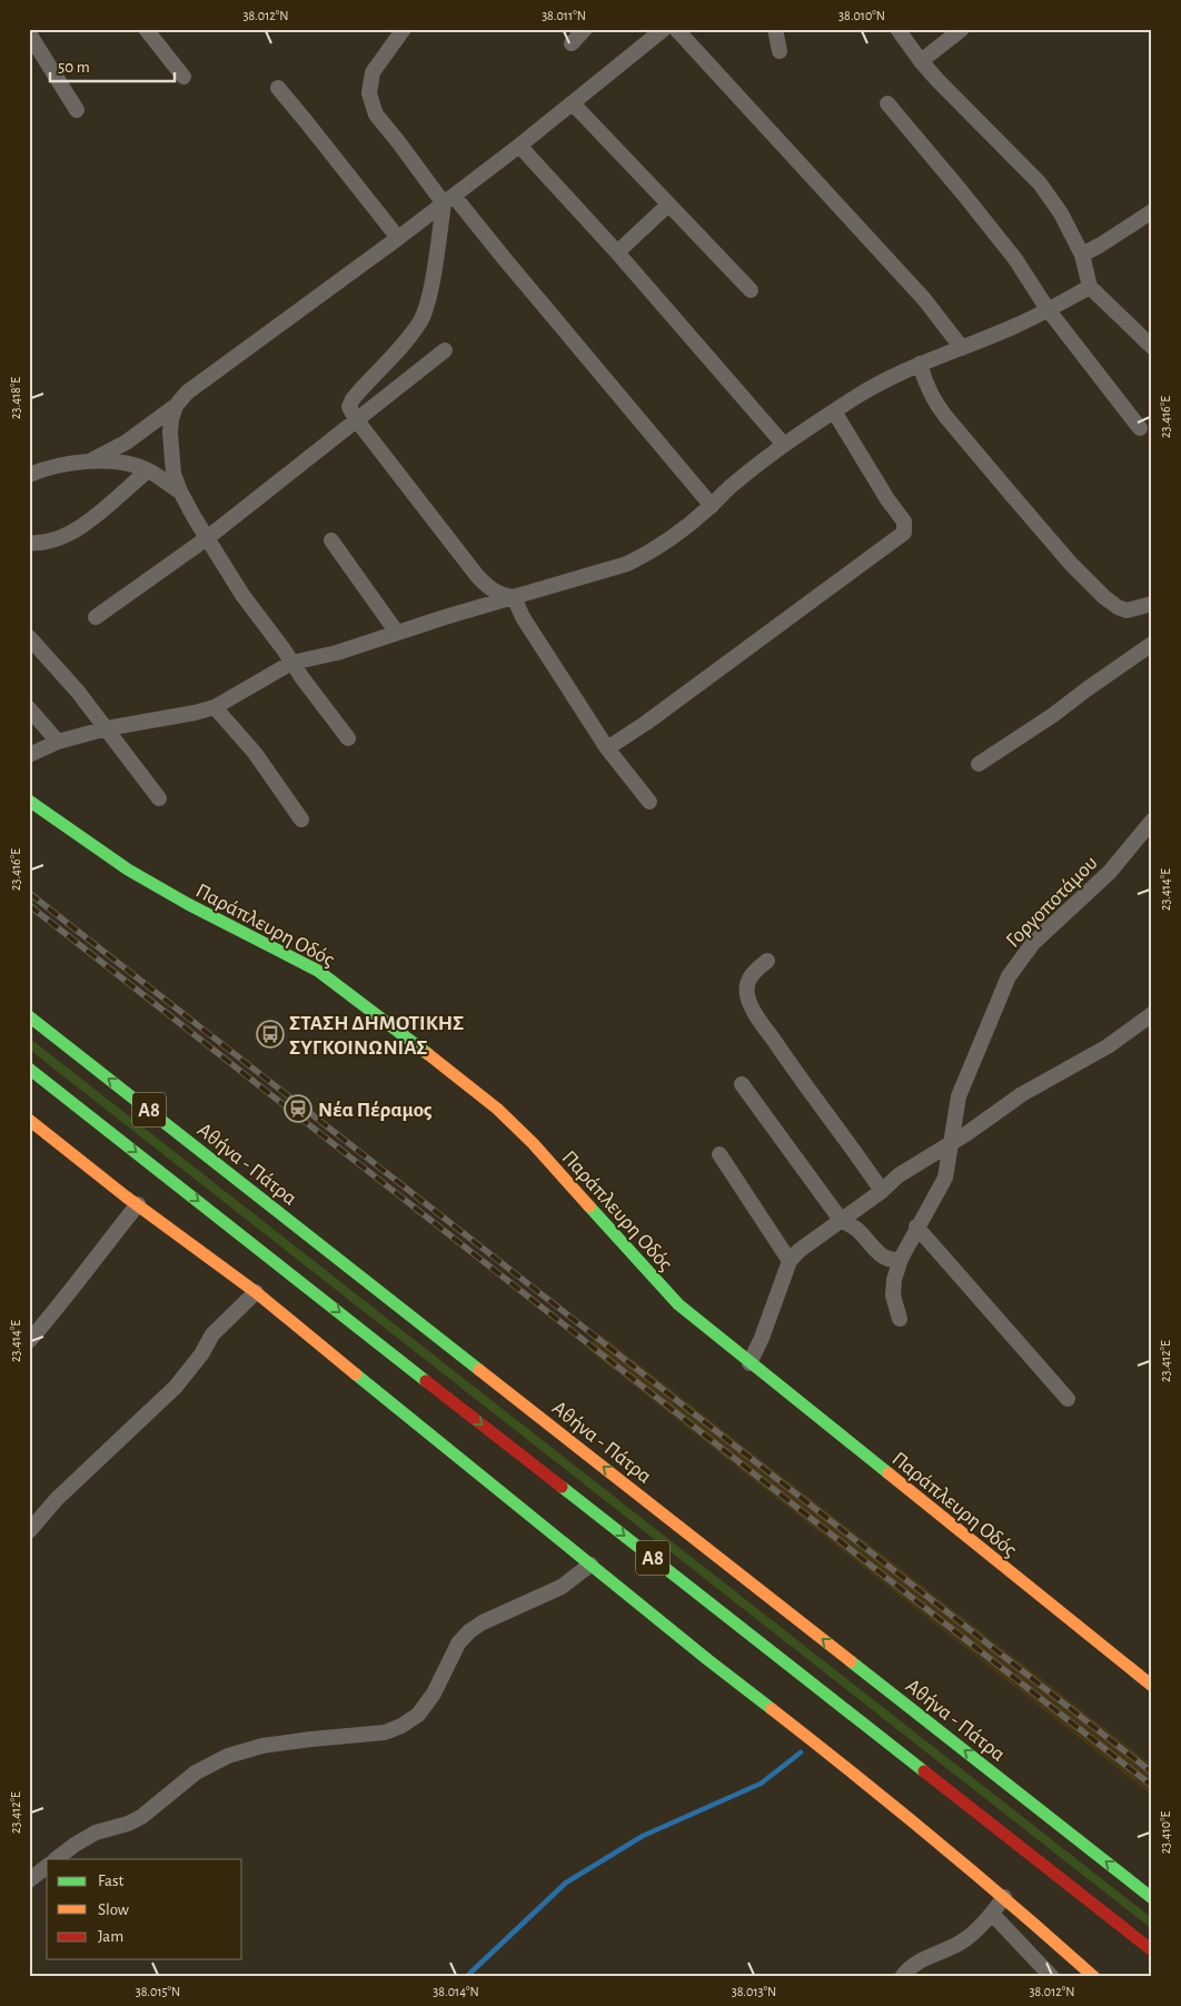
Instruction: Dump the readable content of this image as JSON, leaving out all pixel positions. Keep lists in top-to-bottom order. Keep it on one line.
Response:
{"streets":{"main road":["Παράπλευρη Οδός","Α8","Αθήνα - Πάτρα"],"street":["Γοργοποτάμου"]},"places":{"bus stop":["ΣΤΑΣΗ ΔΗΜΟΤΙΚΗΣ ΣΥΓΚΟΙΝΩΝΙΑΣ"],"station":["Νέα Πέραμος"]},"legend":["Fast","Slow","Jam"],"scale_bar":"50 m","coordinates":["38.012°N","38.011°N","38.010°N","23.418°E","23.416°E","23.414°E","23.412°E","23.410°E","38.015°N","38.014°N","38.013°N"]}
